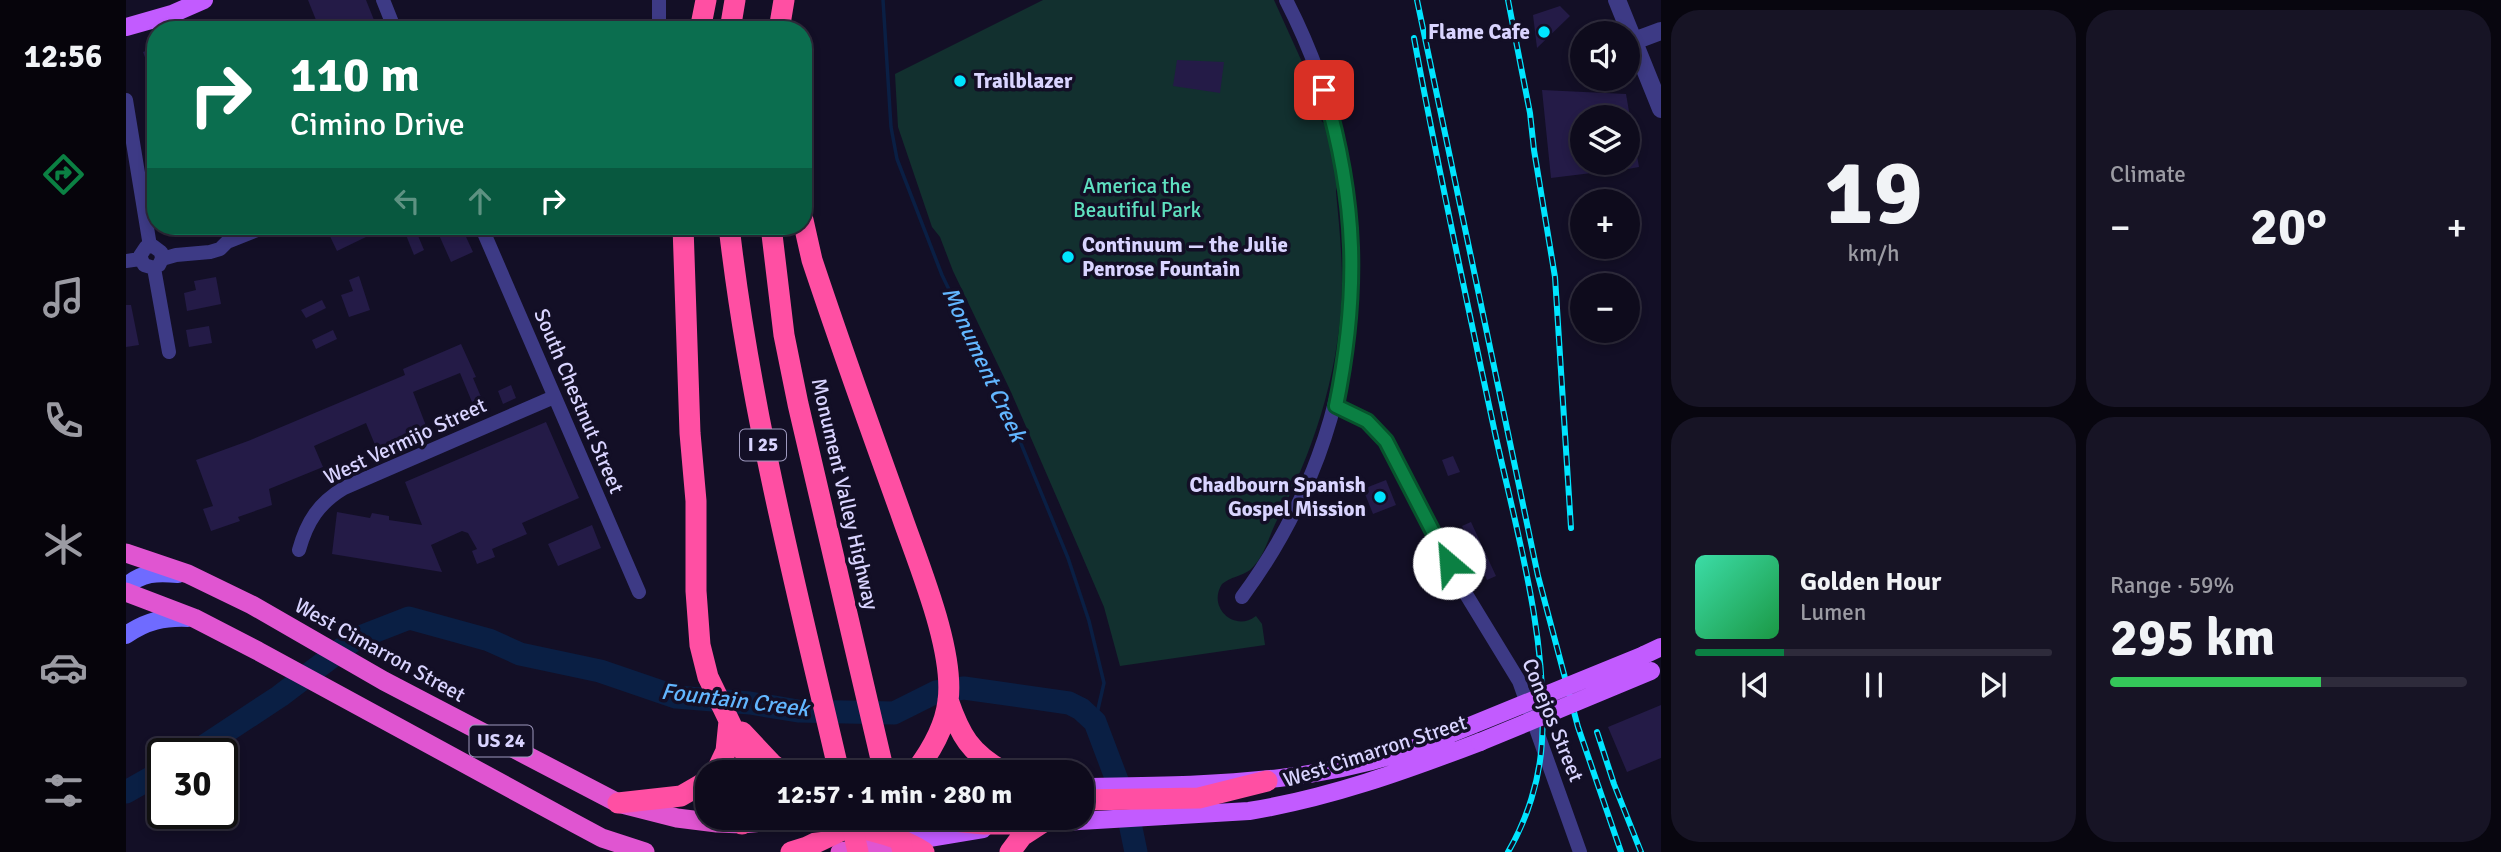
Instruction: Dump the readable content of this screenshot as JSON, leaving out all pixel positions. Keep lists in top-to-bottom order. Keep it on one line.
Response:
{"streets":{"highway":["I 25","Monument Valley Highway","West Cimarron Street","US 24"],"street":["South Chestnut Street","West Vermijo Street","Conejos Street"]},"crossings":[["South Chestnut Street","West Vermijo Street"],["West Cimarron Street","US 24"]],"water":["Monument Creek","Fountain Creek"],"parks":["America the Beautiful Park"],"places":["Flame Cafe","Trailblazer","Continuum — the Julie Penrose Fountain","Chadbourn Spanish Gospel Mission"],"page":{"tabs":"12:56","tile":[["19","km/h"],"Climate",["Range · 59%","295 km"]],"map_buttons":["+","−"],"turn":["110 m","Cimino Drive"],"heat":["−","20°","+"],"song":["Golden Hour","Lumen"],"limit":"30","trip":"12:57 · 1 min · 280 m"}}
